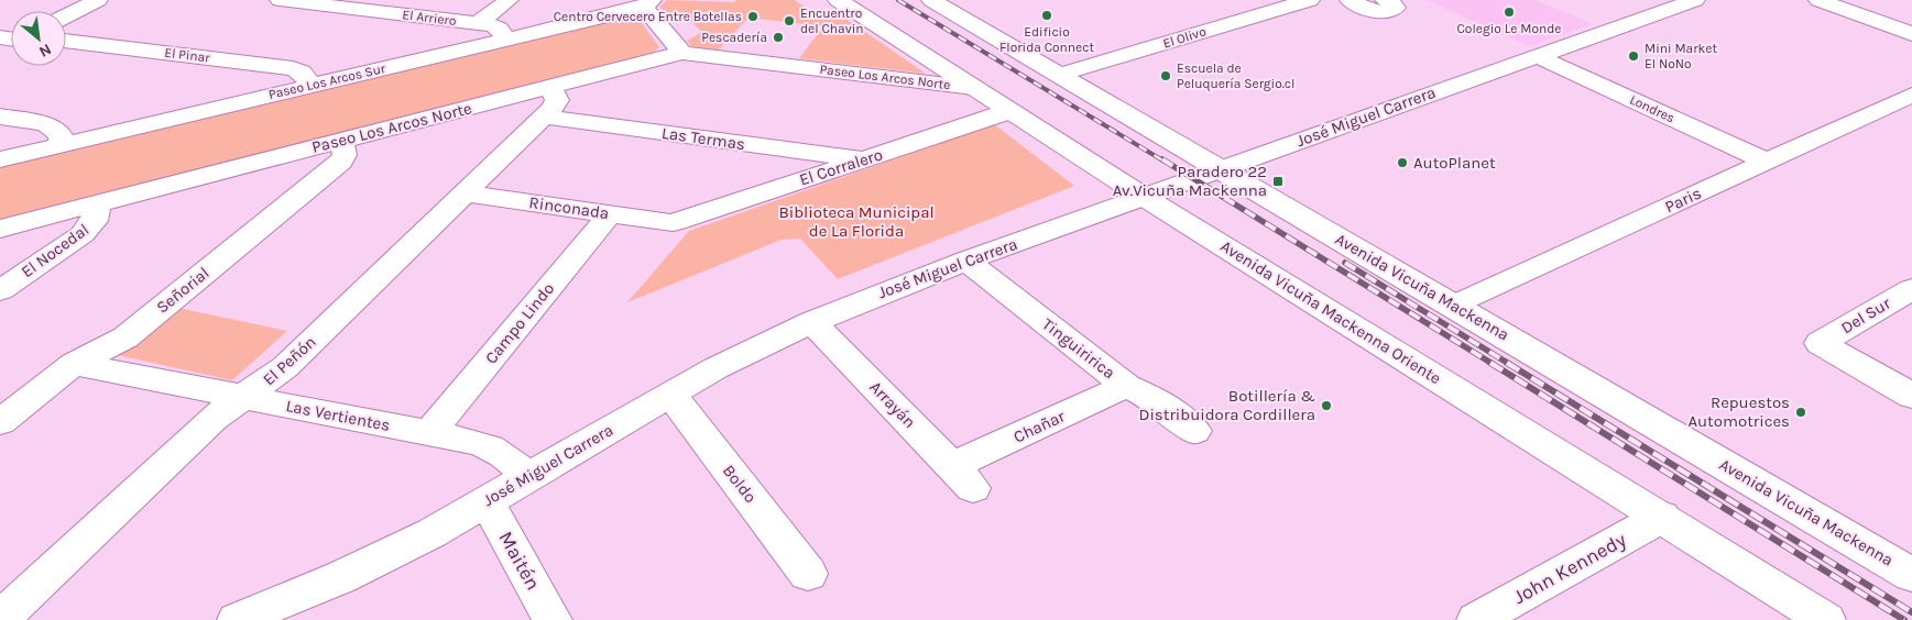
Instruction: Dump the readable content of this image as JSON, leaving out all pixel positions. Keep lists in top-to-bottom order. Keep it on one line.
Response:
{"streets":{"street":["El Arriero","El Olivo","El Pinar","Paseo Los Arcos Norte","Paseo Los Arcos Sur","Londres","José Miguel Carrera","Las Termas","El Corralero","Paris","Rinconada","El Nocedal","Avenida Vicuña Mackenna","Señorial","Avenida Vicuña Mackenna Oriente","Del Sur","Campo Lindo","Tinguiririca","El Peñón","Arrayán","Las Vertientes","Chañar","Boldo","Maitén","John Kennedy"]},"crossings":[["El Arriero","Paseo Los Arcos Sur"],["El Olivo","Avenida Vicuña Mackenna"],["El Pinar","Paseo Los Arcos Sur"],["Paseo Los Arcos Norte","Las Termas"],["Paseo Los Arcos Norte","El Nocedal"],["Paseo Los Arcos Norte","Señorial"],["Paseo Los Arcos Norte","Avenida Vicuña Mackenna Oriente"],["Paseo Los Arcos Norte","El Peñón"],["Londres","José Miguel Carrera"],["Londres","Paris"],["José Miguel Carrera","Avenida Vicuña Mackenna"],["José Miguel Carrera","Avenida Vicuña Mackenna Oriente"],["José Miguel Carrera","Tinguiririca"],["José Miguel Carrera","Arrayán"],["José Miguel Carrera","Las Vertientes"],["José Miguel Carrera","Boldo"],["José Miguel Carrera","Maitén"],["Las Termas","El Corralero"],["Las Termas","El Peñón"],["El Corralero","Rinconada"],["El Corralero","Avenida Vicuña Mackenna Oriente"],["Paris","Avenida Vicuña Mackenna"],["Rinconada","Campo Lindo"],["Rinconada","El Peñón"],["Señorial","Las Vertientes"],["Avenida Vicuña Mackenna Oriente","John Kennedy"],["Campo Lindo","Las Vertientes"],["Tinguiririca","Chañar"],["El Peñón","Las Vertientes"],["Arrayán","Chañar"]],"parks":["Biblioteca Municipal de La Florida"],"places":{"other":["Colegio Le Monde","Edificio Florida Connect","Centro Cervecero Entre Botellas","Encuentro del Chavin","Pescadería","Mini Market El NoNo","Escuela de Peluquería Sergio.cl","AutoPlanet","Botillería & Distribuidora Cordillera","Repuestos Automotrices"],"transit":["Paradero 22 Av.Vicuña Mackenna"]},"north":"bottom right"}
